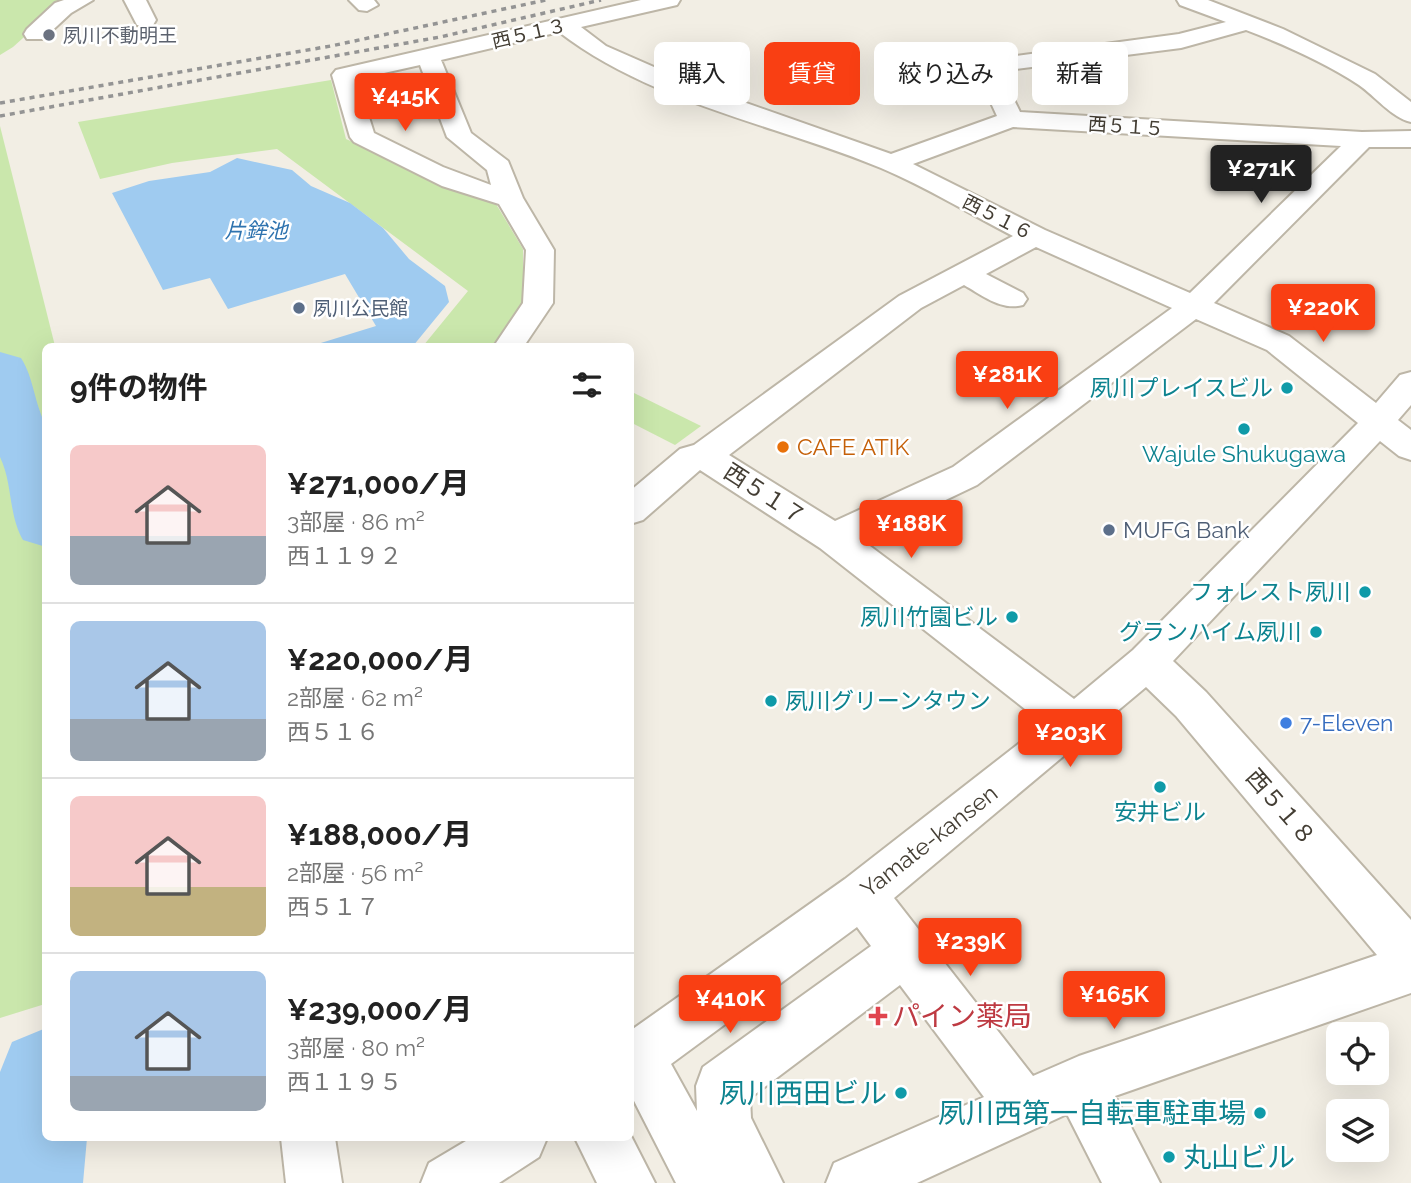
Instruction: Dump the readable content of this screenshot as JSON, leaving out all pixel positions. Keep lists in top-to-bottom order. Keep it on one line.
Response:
{"streets":{"street":["西５１３","西５１５","西５１６","西５１７","西５１８","Yamate-kansen"]},"crossings":[["西５１３","西５１６"],["西５１５","西５１６"],["西５１６","西５１７"],["西５１６","Yamate-kansen"],["西５１７","Yamate-kansen"],["西５１８","Yamate-kansen"]],"water":["片鉾池"],"places":{"other":["夙川不動明王","夙川公民館","夙川プレイスビル","Wajule Shukugawa","CAFE ATIK","MUFG Bank","フォレスト夙川","夙川竹園ビル","グランハイム夙川","夙川グリーンタウン","7-Eleven","安井ビル","夙川西田ビル","夙川西第一自転車駐車場","丸山ビル"],"health":["パイン薬局"]},"page":{"chip":["購入","賃貸","絞り込み","新着"],"price":["¥415K","¥271K","¥220K","¥281K","¥188K","¥203K","¥239K","¥165K","¥410K"],"heading":"9件の物件","list":[{"name":"¥271,000/月","note":"3部屋 · 86 m² · 西１１９２"},{"name":"¥220,000/月","note":"2部屋 · 62 m² · 西５１６"},{"name":"¥188,000/月","note":"2部屋 · 56 m² · 西５１７"},{"name":"¥239,000/月","note":"3部屋 · 80 m² · 西１１９５"}]}}
